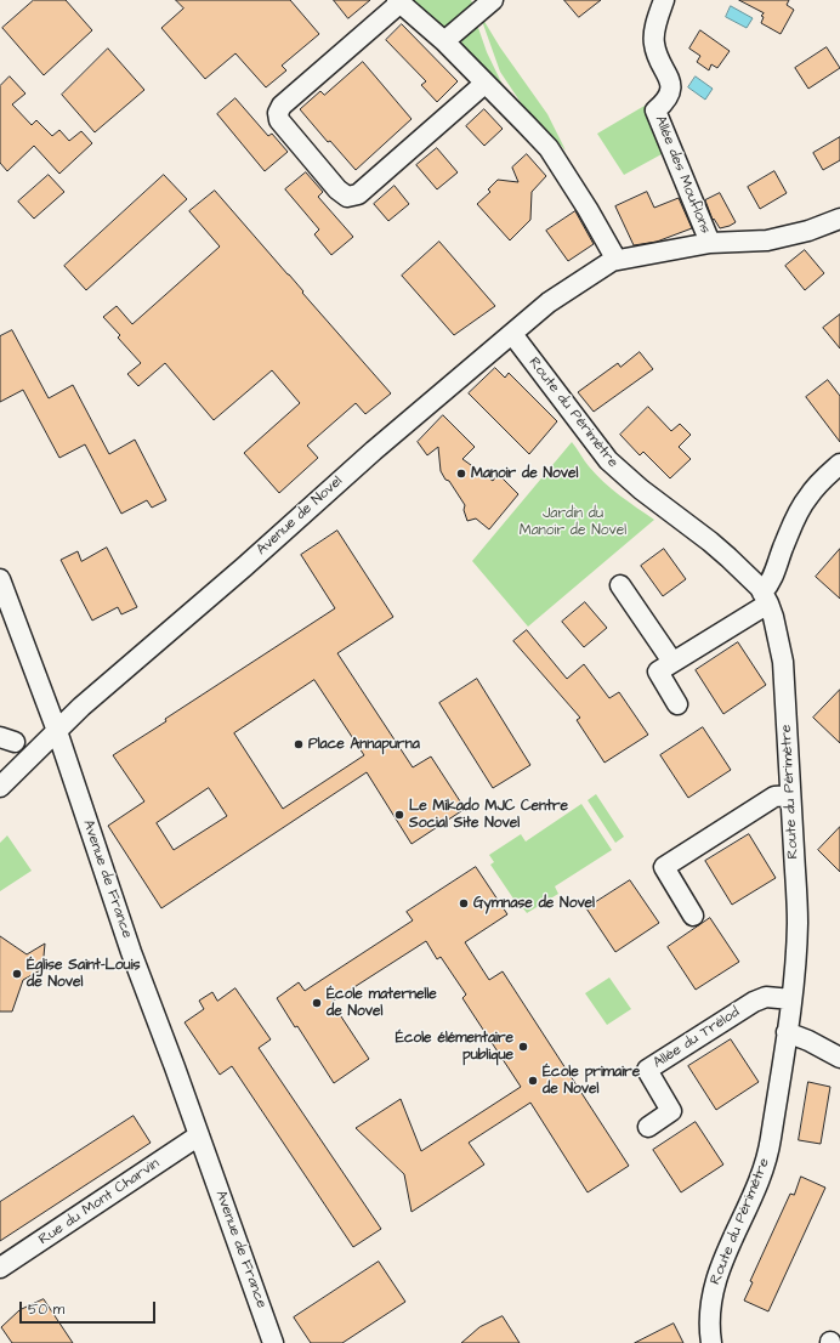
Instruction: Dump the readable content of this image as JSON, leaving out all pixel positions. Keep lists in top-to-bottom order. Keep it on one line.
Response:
{"streets":{"street":["Allée des Mouflons","Route du Périmètre","Avenue de Novel","Avenue de France","Allée du Trélod","Rue du Mont Charvin"]},"crossings":[["Route du Périmètre","Avenue de Novel"],["Route du Périmètre","Allée du Trélod"],["Avenue de Novel","Avenue de France"],["Avenue de France","Rue du Mont Charvin"]],"parks":["Jardin du Manoir de Novel"],"places":["Manoir de Novel","Place Annapurna","Le Mikado MJC Centre Social Site Novel","Gymnase de Novel","Église Saint-Louis de Novel","École maternelle de Novel","École élémentaire publique","École primaire de Novel"],"scale_bar":"50 m"}
